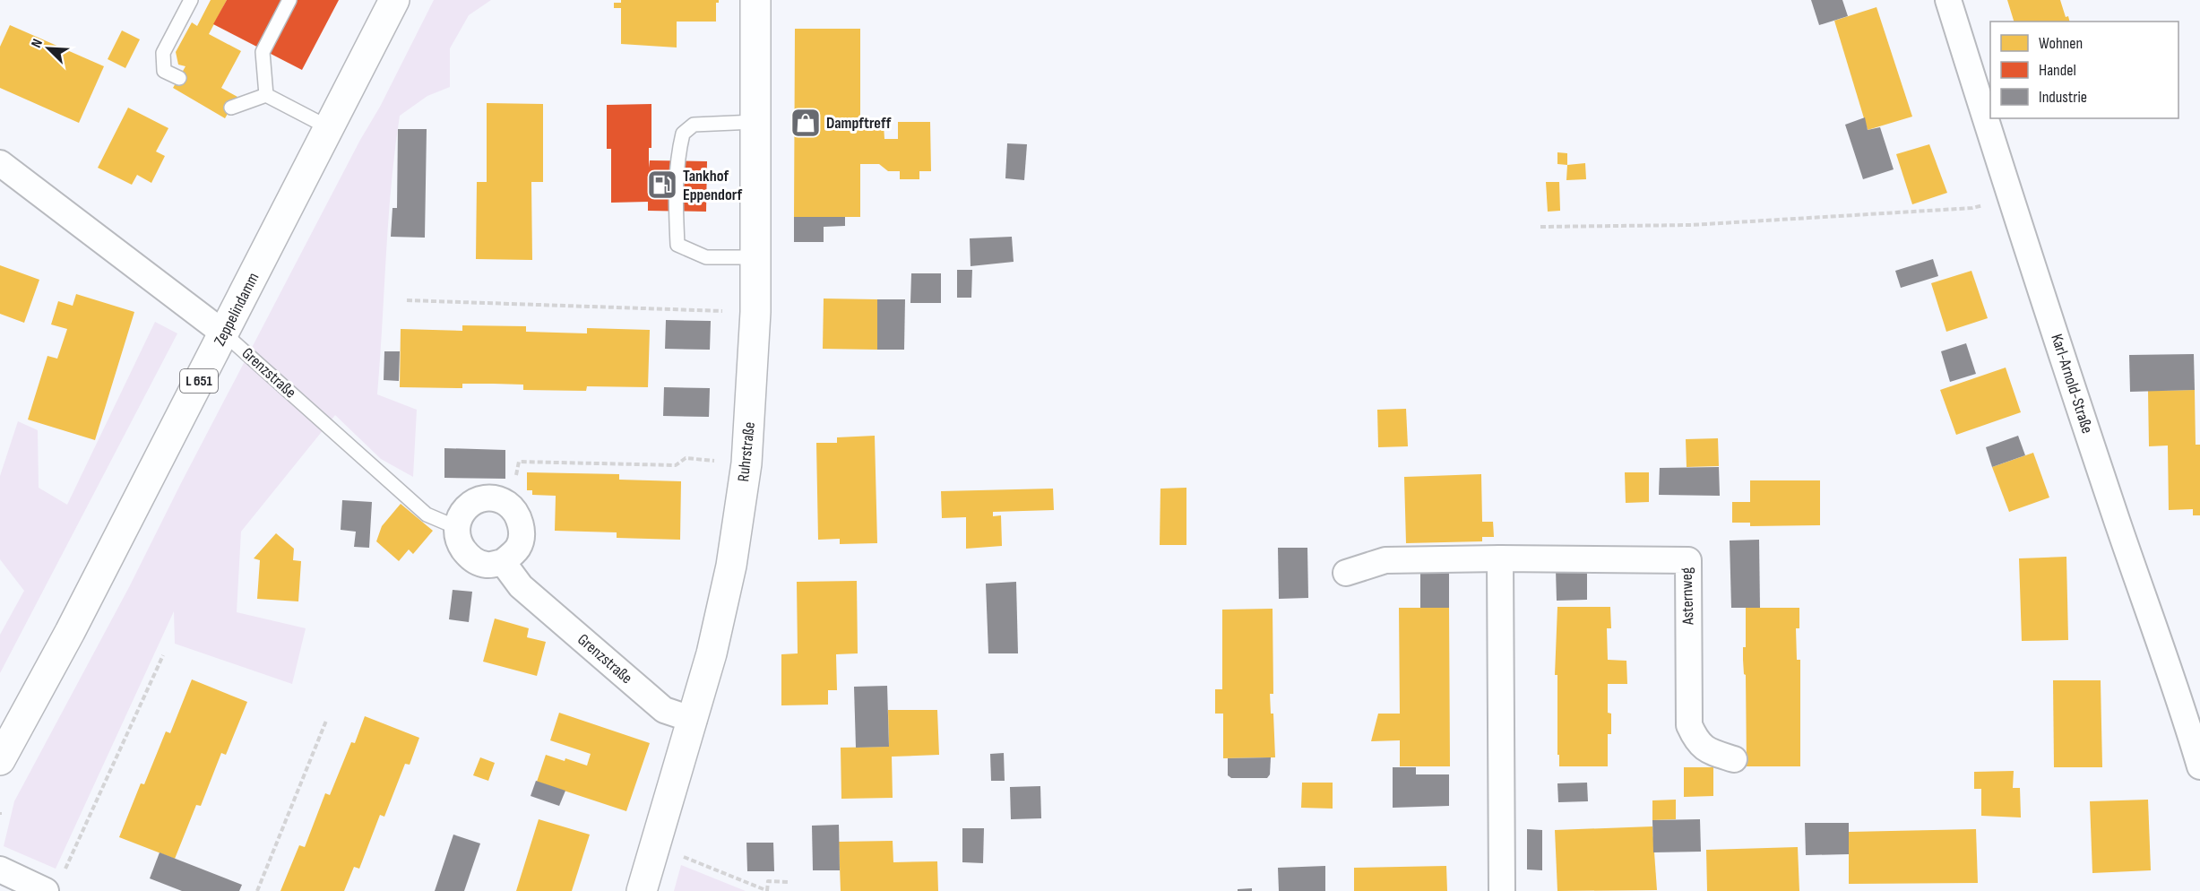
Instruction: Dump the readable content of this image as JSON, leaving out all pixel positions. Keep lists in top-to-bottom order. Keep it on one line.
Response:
{"streets":{"street":["Zeppelindamm","Grenzstraße","L 651","Karl-Arnold-Straße","Ruhrstraße","Asternweg"]},"crossings":[["Zeppelindamm","Grenzstraße"],["Grenzstraße","Ruhrstraße"]],"places":{"shop":["Dampftreff"],"fuel station":["Tankhof Eppendorf"]},"legend":["Wohnen","Handel","Industrie"],"north":"top left"}
